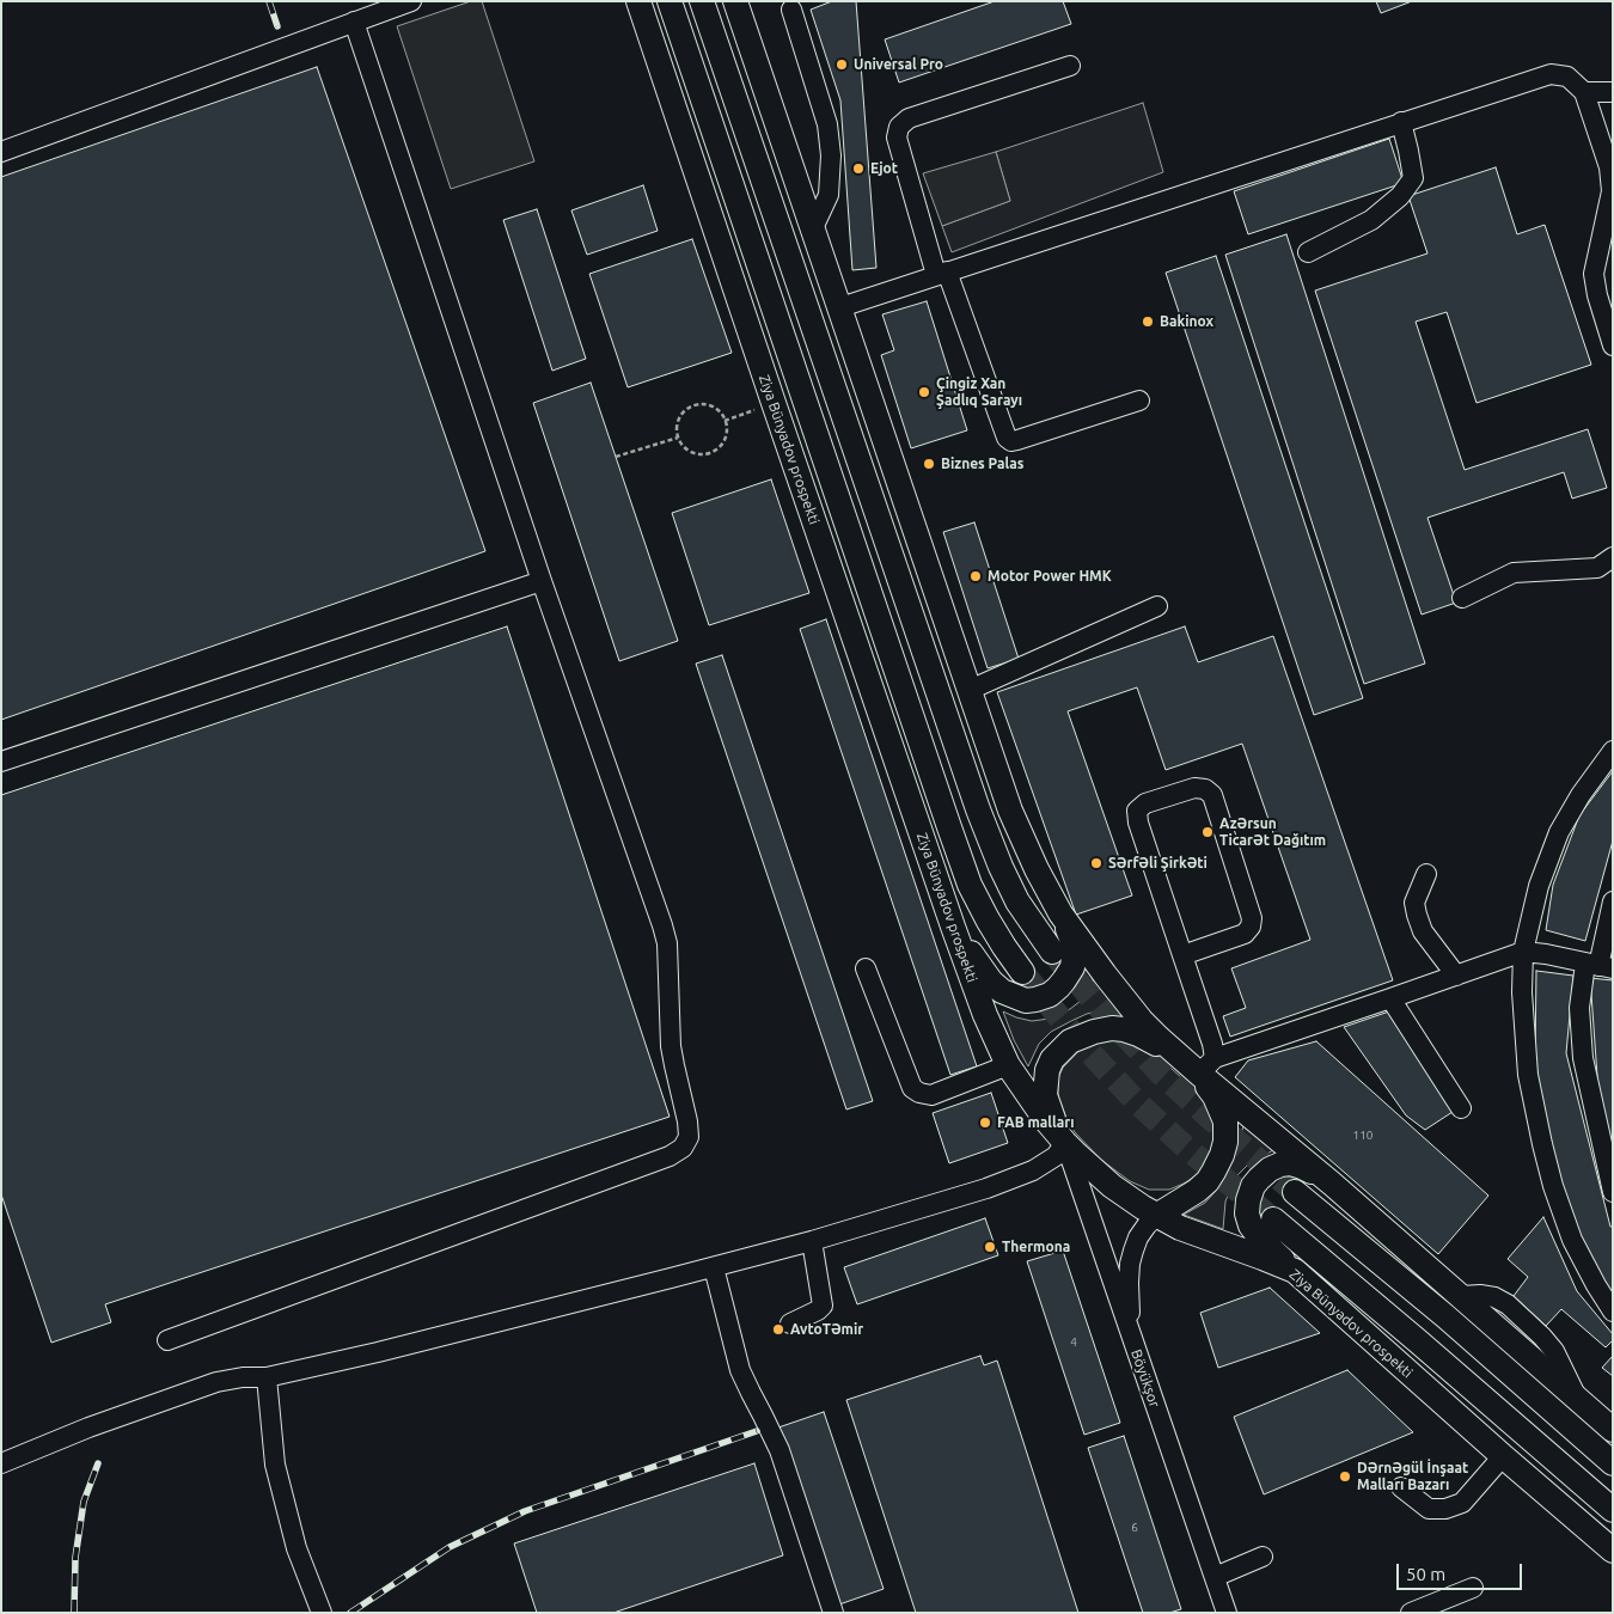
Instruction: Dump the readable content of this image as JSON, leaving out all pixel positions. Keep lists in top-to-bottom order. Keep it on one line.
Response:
{"streets":{"main road":["Ziya Bünyadov prospekti"],"street":["Böyükşor"]},"crossings":[["Ziya Bünyadov prospekti","Böyükşor"]],"places":["Universal Pro","Ejot","Bakinox","Çingiz Xan Şadlıq Sarayı","Biznes Palas","Motor Power HMK","Azərsun Ticarət Dağıtım","Sərfəli Şirkəti","FAB malları","Thermona","AvtoTəmir","Dərnəgül İnşaat Malları Bazarı"],"house_numbers":["110","4","6"],"scale_bar":"50 m"}
